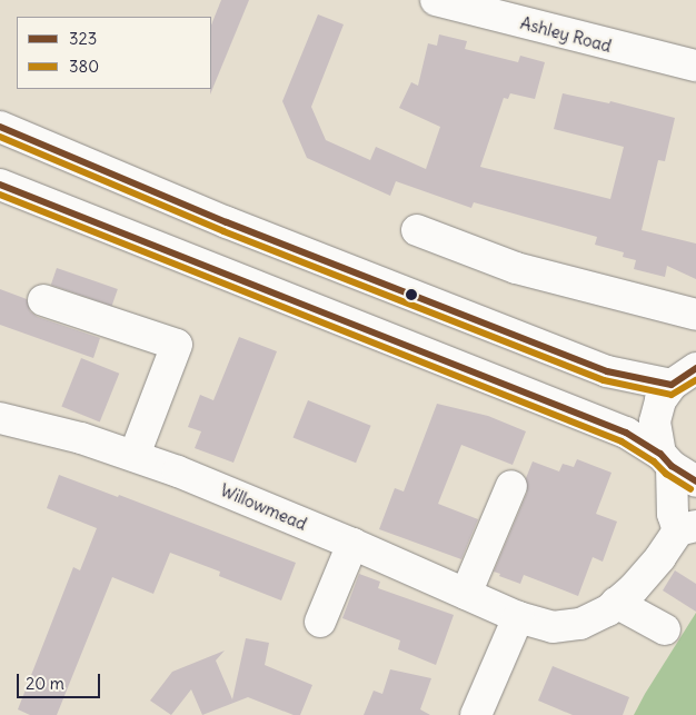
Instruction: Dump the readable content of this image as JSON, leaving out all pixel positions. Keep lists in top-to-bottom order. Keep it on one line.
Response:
{"streets":{"main road":["Ashley Road","Willowmead"]},"lines":["transit line 323","transit line 380"],"legend":["323","380"],"scale_bar":"20 m"}
